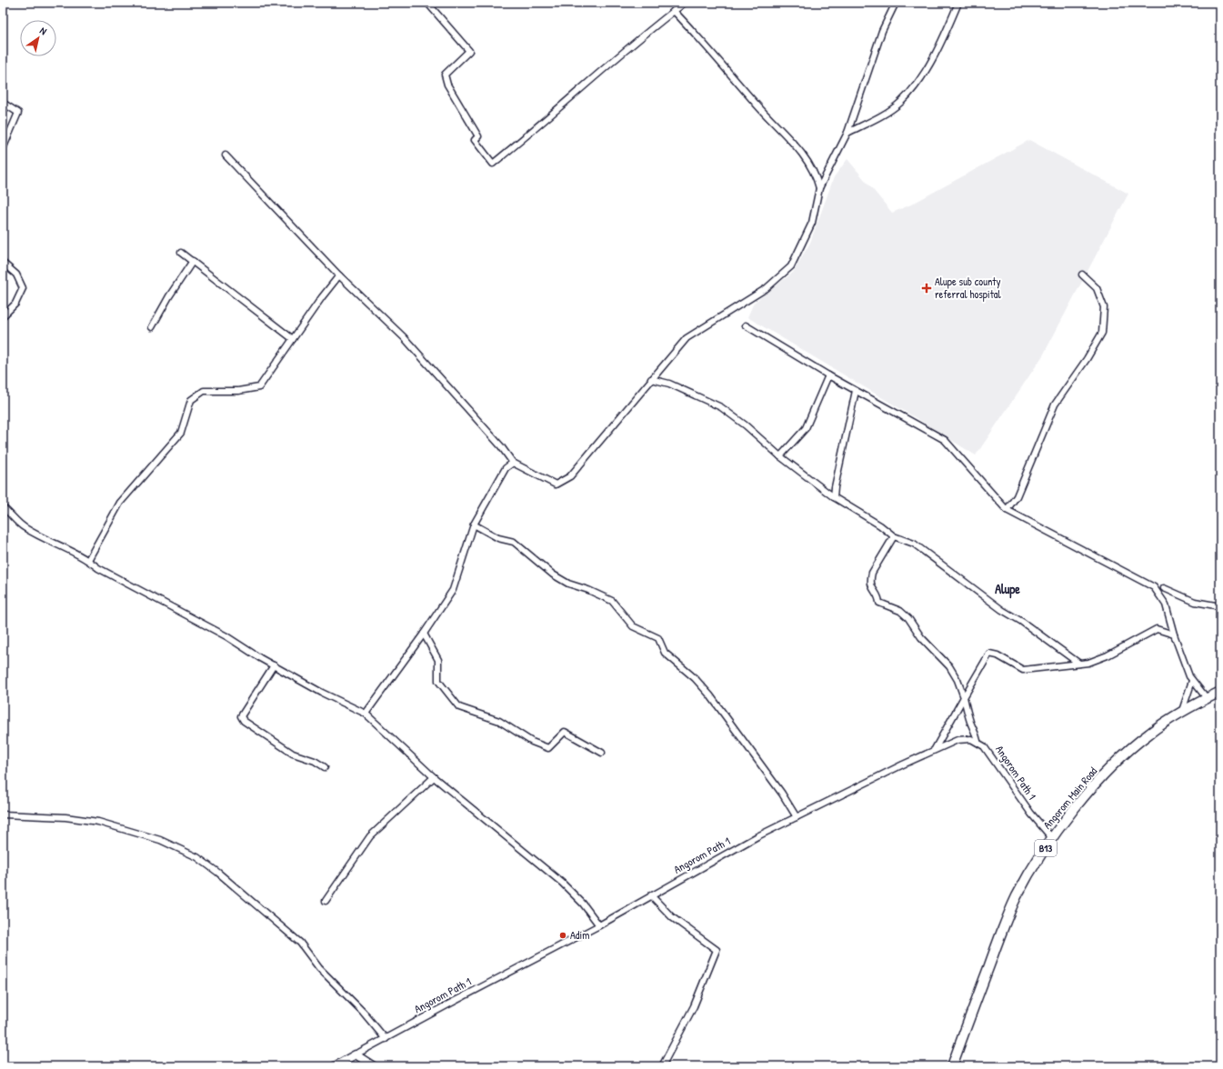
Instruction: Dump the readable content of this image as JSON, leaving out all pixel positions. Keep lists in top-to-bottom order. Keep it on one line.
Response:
{"streets":{"highway":["Angorom Main Road","B13"],"street":["Angorom Path 1"]},"crossings":[["Angorom Path 1","Angorom Main Road"]],"districts":["Alupe"],"places":{"health":["Alupe sub county referral hospital"],"other":["Adim"]},"north":"top right"}
